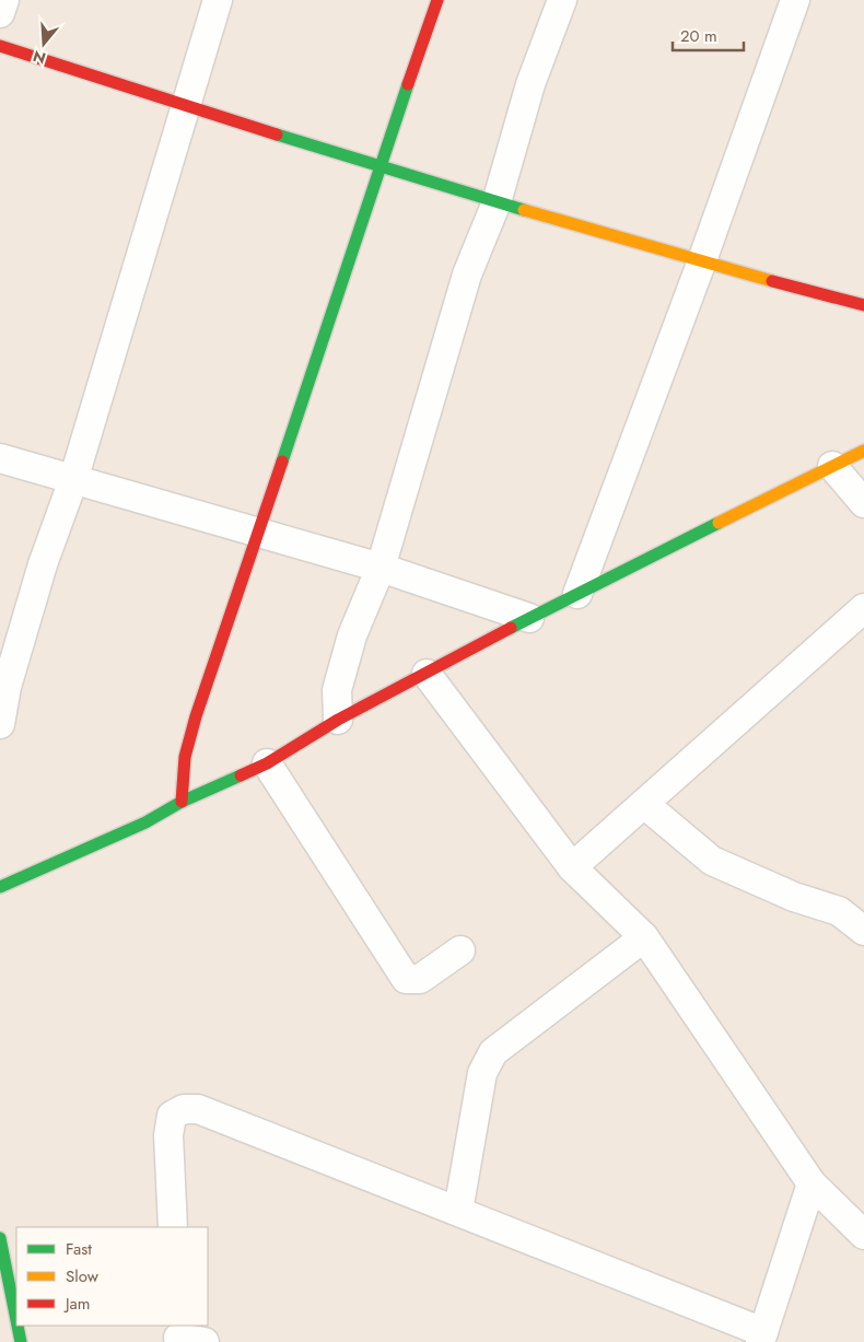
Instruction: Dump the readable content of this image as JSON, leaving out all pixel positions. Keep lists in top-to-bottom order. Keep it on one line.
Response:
{"legend":["Fast","Slow","Jam"],"scale_bar":"20 m","north":"bottom"}
